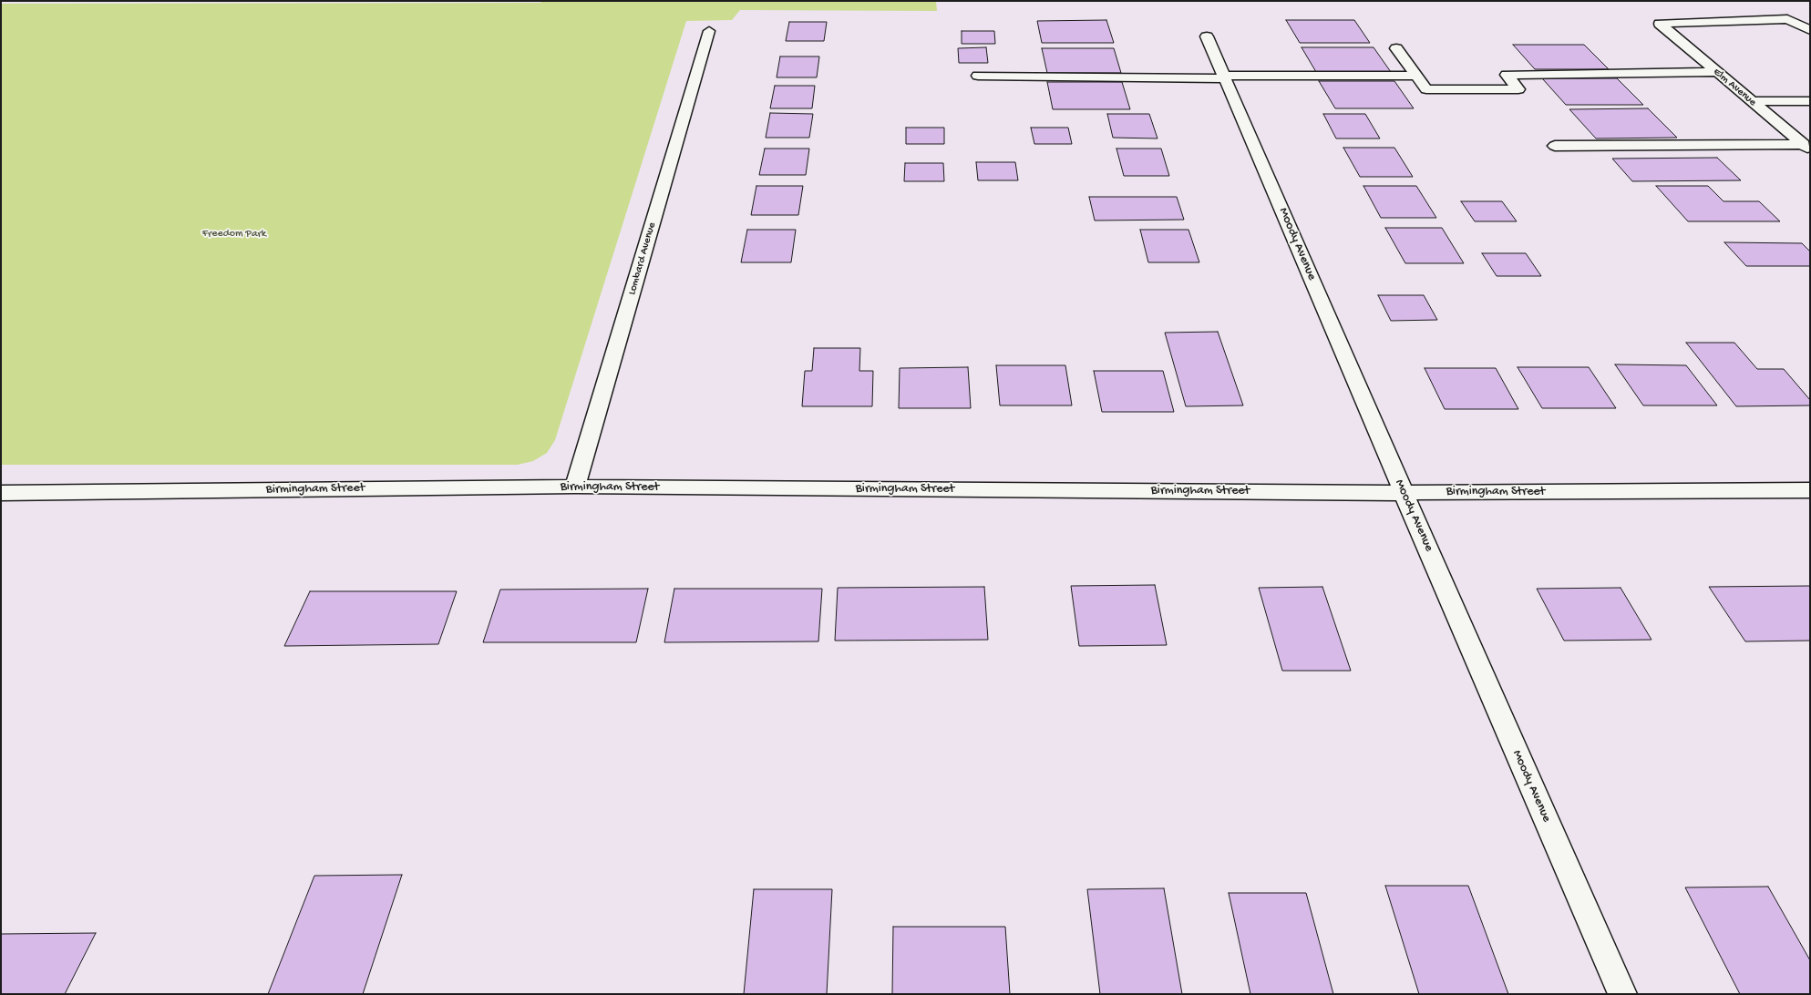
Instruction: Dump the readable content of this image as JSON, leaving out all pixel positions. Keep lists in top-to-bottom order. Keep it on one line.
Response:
{"streets":{"street":["Elm Avenue","Moody Avenue","Lombard Avenue","Birmingham Street"]},"crossings":[["Moody Avenue","Birmingham Street"],["Lombard Avenue","Birmingham Street"]],"parks":["Freedom Park"]}
